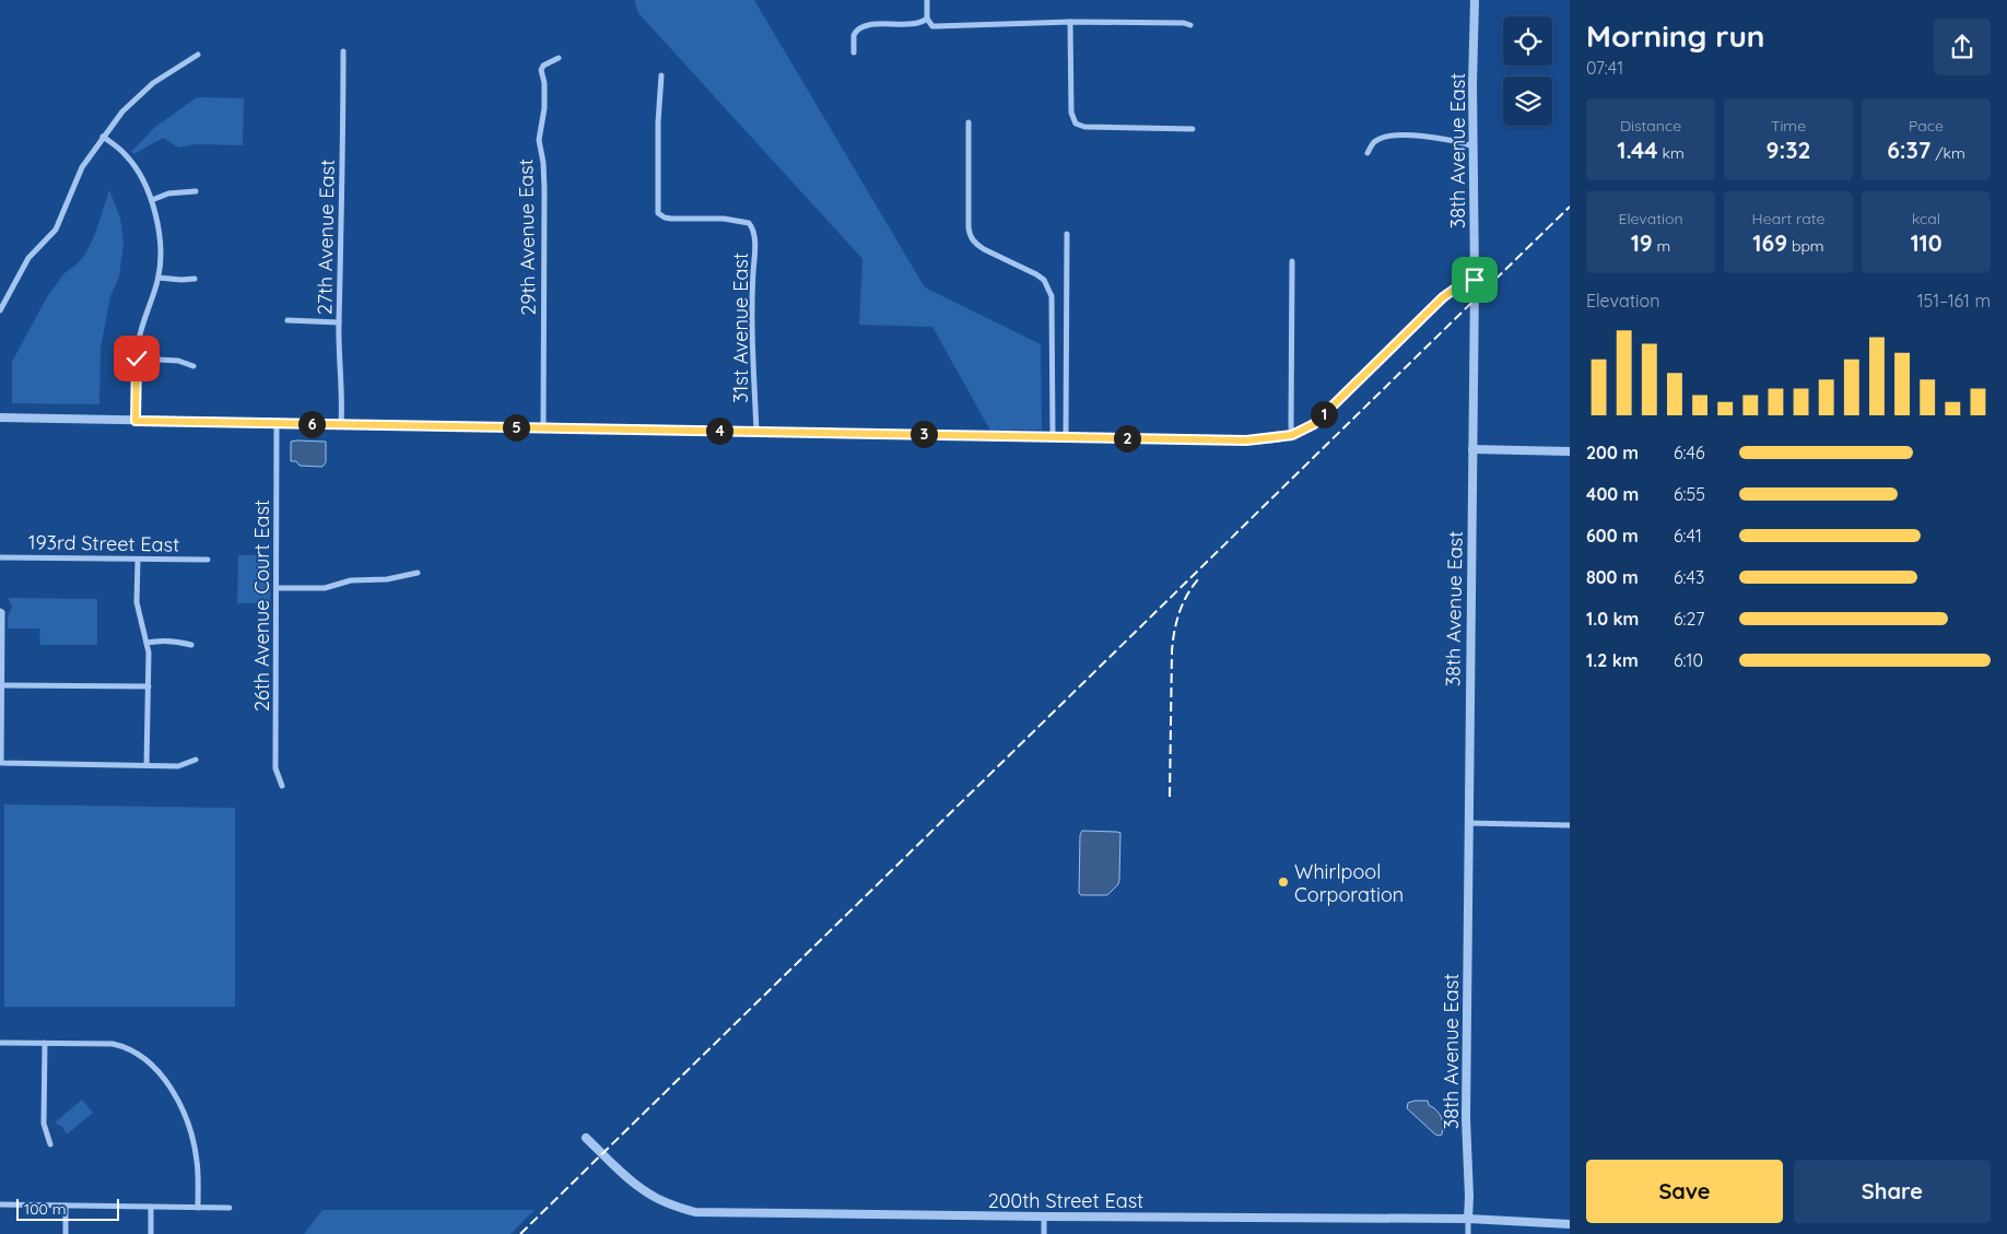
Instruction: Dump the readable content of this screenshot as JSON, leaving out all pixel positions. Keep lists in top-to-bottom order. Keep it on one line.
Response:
{"streets":{"street":["38th Avenue East","27th Avenue East","29th Avenue East","31st Avenue East","193rd Street East","26th Avenue Court East","200th Street East"]},"crossings":[["38th Avenue East","200th Street East"]],"places":["Whirlpool Corporation"],"scale_bar":"100 m","page":{"heading":["Morning run","07:41"],"stats":[["Distance","1.44 km"],["Time","9:32"],["Pace","6:37 /km"],["Elevation","19 m"],["Heart rate","169 bpm"],["kcal","110"]],"chart":["Elevation","151–161 m"],"pins":["1","6","5","4","3","2"],"list":[{"name":"200 m","note":"6:46"},{"name":"400 m","note":"6:55"},{"name":"600 m","note":"6:41"},{"name":"800 m","note":"6:43"},{"name":"1.0 km","note":"6:27"},{"name":"1.2 km","note":"6:10"}],"buttons":["Save","Share"],"scale":"100 m"}}
